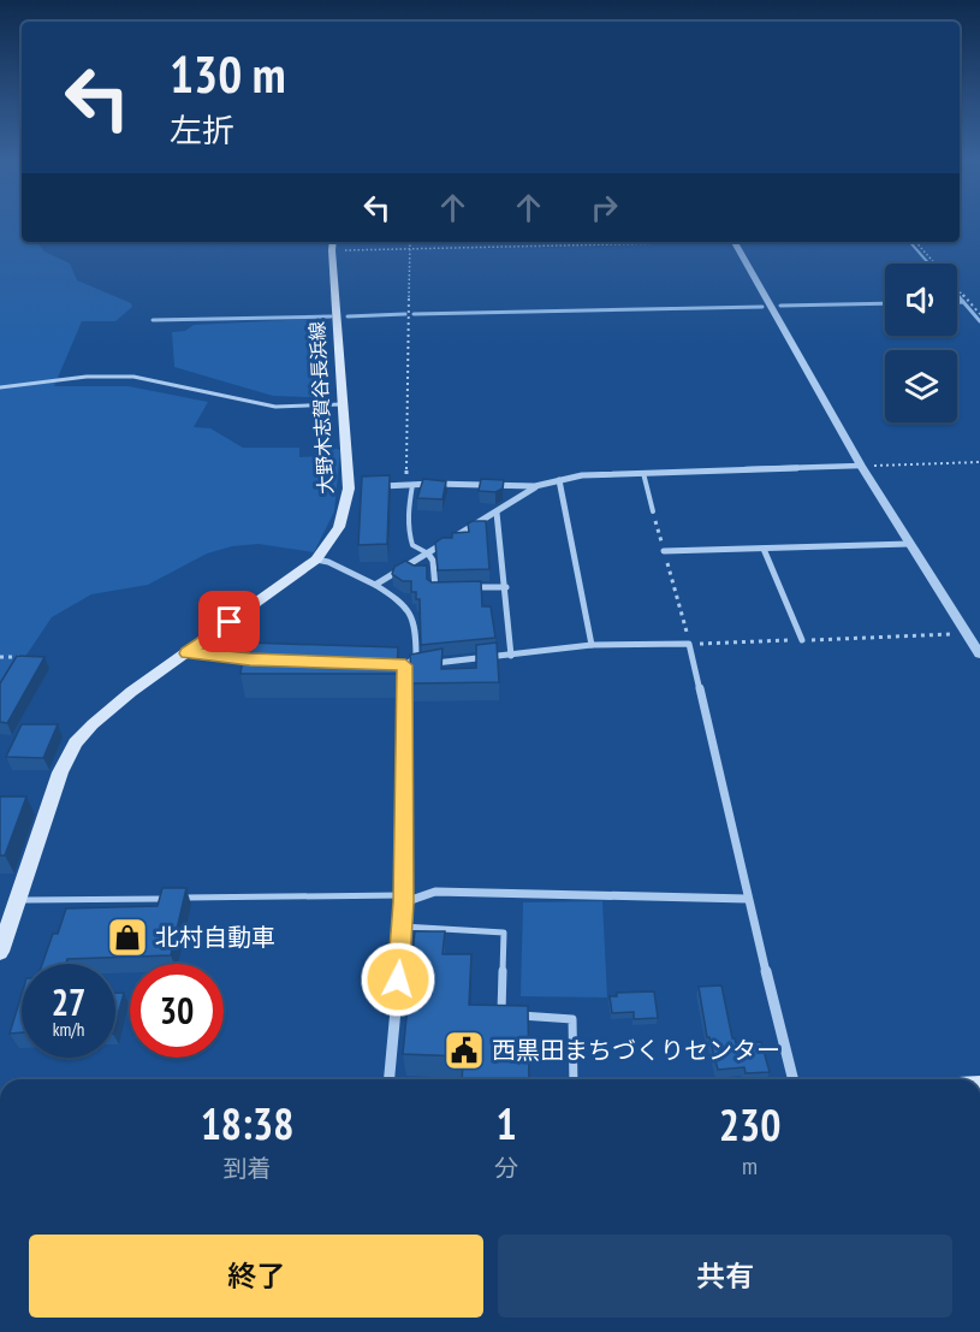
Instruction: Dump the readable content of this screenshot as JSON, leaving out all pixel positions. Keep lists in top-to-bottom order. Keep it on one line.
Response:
{"streets":{"main road":["大野木志賀谷長浜線"]},"places":{"shop":["北村自動車"],"public building":["西黒田まちづくりセンター"]},"page":{"turn":["130 m","左折"],"speed":"27 km/h","limit":"30","eta":["18:38","到着","1","分","230","m"],"buttons":["終了","共有"]}}
